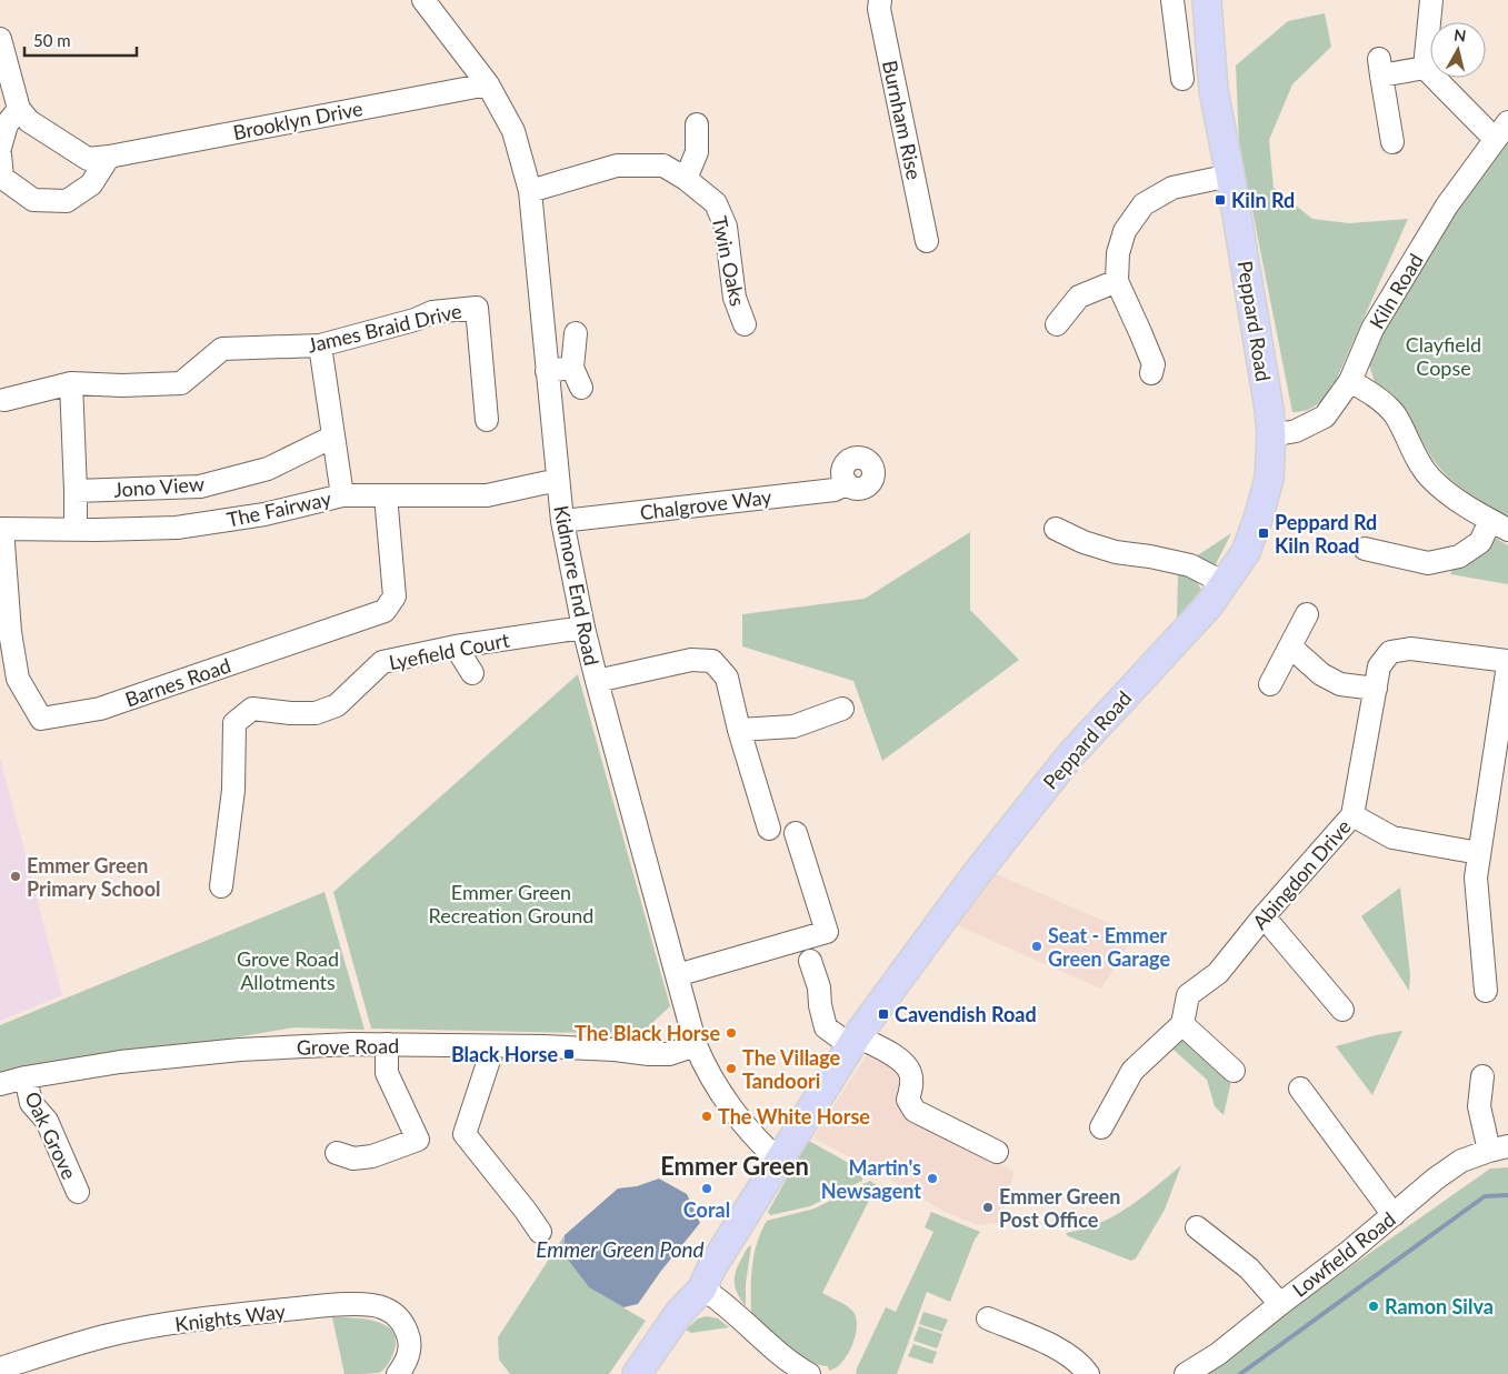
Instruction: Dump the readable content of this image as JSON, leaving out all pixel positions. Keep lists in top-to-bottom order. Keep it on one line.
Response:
{"streets":{"main road":["Peppard Road"],"street":["Brooklyn Drive","Burnham Rise","Twin Oaks","Kiln Road","James Braid Drive","Jono View","Chalgrove Way","The Fairway","Kidmore End Road","Lyefield Court","Barnes Road","Abingdon Drive","Grove Road","Oak Grove","Lowfield Road","Knights Way"]},"crossings":[["Brooklyn Drive","Kidmore End Road"],["Twin Oaks","Kidmore End Road"],["Kiln Road","Peppard Road"],["Peppard Road","Kidmore End Road"],["Chalgrove Way","Kidmore End Road"],["The Fairway","Kidmore End Road"],["The Fairway","Barnes Road"],["Kidmore End Road","Lyefield Court"],["Kidmore End Road","Grove Road"],["Grove Road","Oak Grove"]],"districts":["Emmer Green"],"water":["Emmer Green Pond"],"parks":["Clayfield Copse","Emmer Green Recreation Ground","Grove Road Allotments"],"places":{"transit":["Kiln Rd","Peppard Rd Kiln Road","Cavendish Road","Black Horse"],"other":["Emmer Green Primary School","Seat - Emmer Green Garage","The Black Horse","The Village Tandoori","The White Horse","Martin's Newsagent","Coral","Emmer Green Post Office","Ramon Silva"]},"scale_bar":"50 m","north":"top"}
